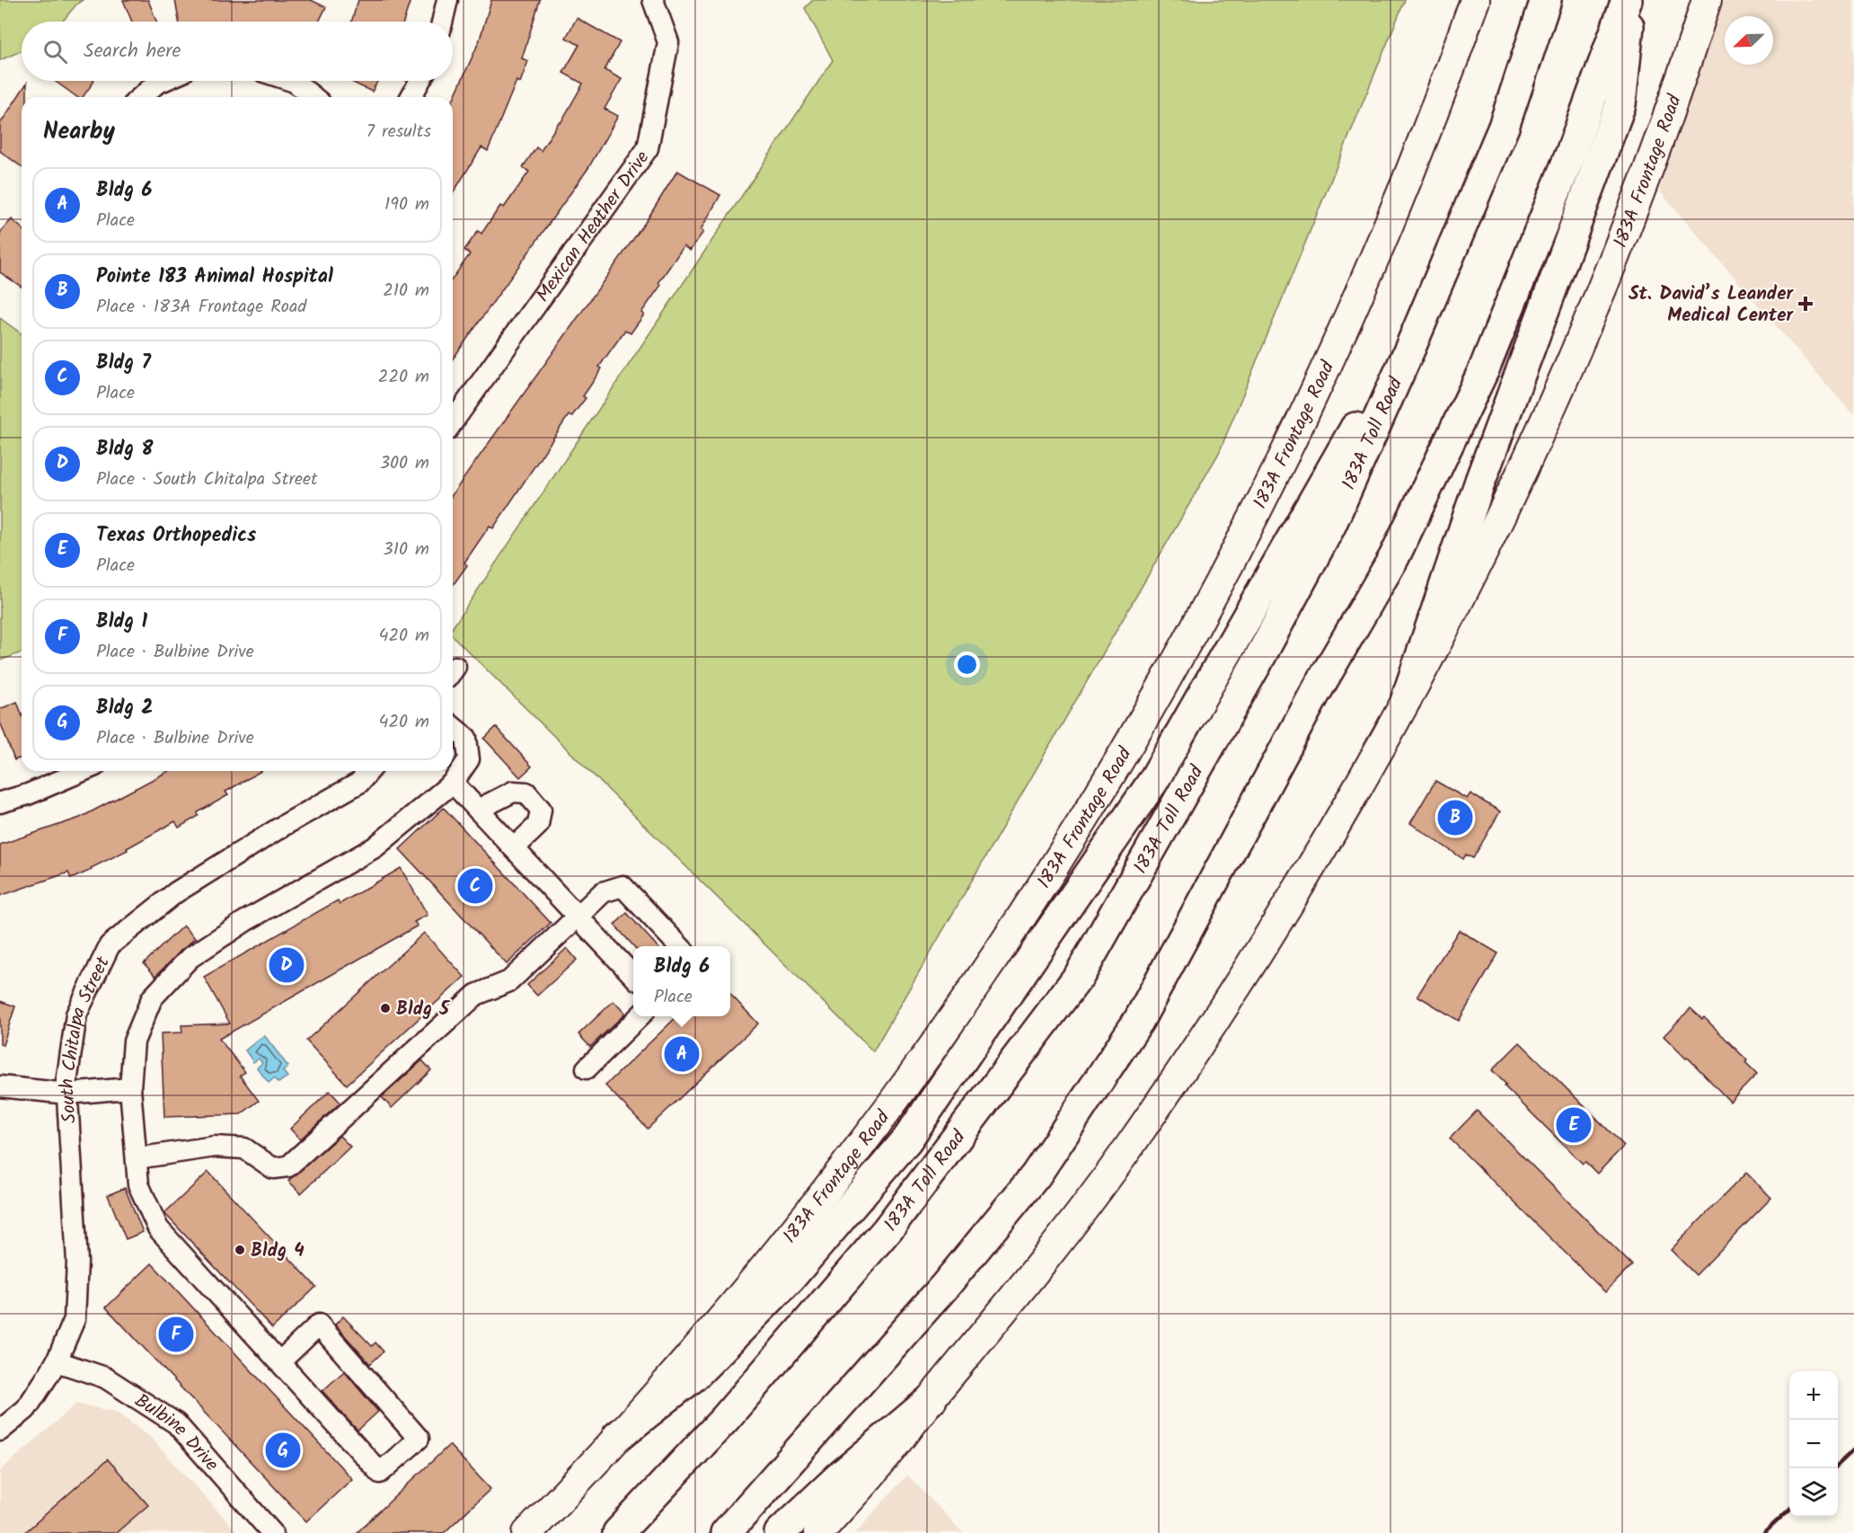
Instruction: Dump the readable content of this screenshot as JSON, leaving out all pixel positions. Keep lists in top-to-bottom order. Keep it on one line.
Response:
{"streets":{"highway":["183A Toll Road"],"main road":["183A Frontage Road"],"street":["Mexican Heather Drive","South Chitalpa Street","Bulbine Drive"]},"crossings":[["South Chitalpa Street","Bulbine Drive"]],"places":{"health":["St. David’s Leander Medical Center"],"other":["Bldg 5","Bldg 4"]},"north":"bottom left","page":{"search":"Search here","heading":["Nearby","7 results"],"list":[{"mark":"A","name":"Bldg 6","note":"Place","value":"190 m"},{"mark":"B","name":"Pointe 183 Animal Hospital","note":"Place · 183A Frontage Road","value":"210 m"},{"mark":"C","name":"Bldg 7","note":"Place","value":"220 m"},{"mark":"D","name":"Bldg 8","note":"Place · South Chitalpa Street","value":"300 m"},{"mark":"E","name":"Texas Orthopedics","note":"Place","value":"310 m"},{"mark":"F","name":"Bldg 1","note":"Place · Bulbine Drive","value":"420 m"},{"mark":"G","name":"Bldg 2","note":"Place · Bulbine Drive","value":"420 m"}],"pins":["B","C","D","A","E","F","G"],"popup":["Bldg 6","Place"],"map_buttons":["+","−"]}}
